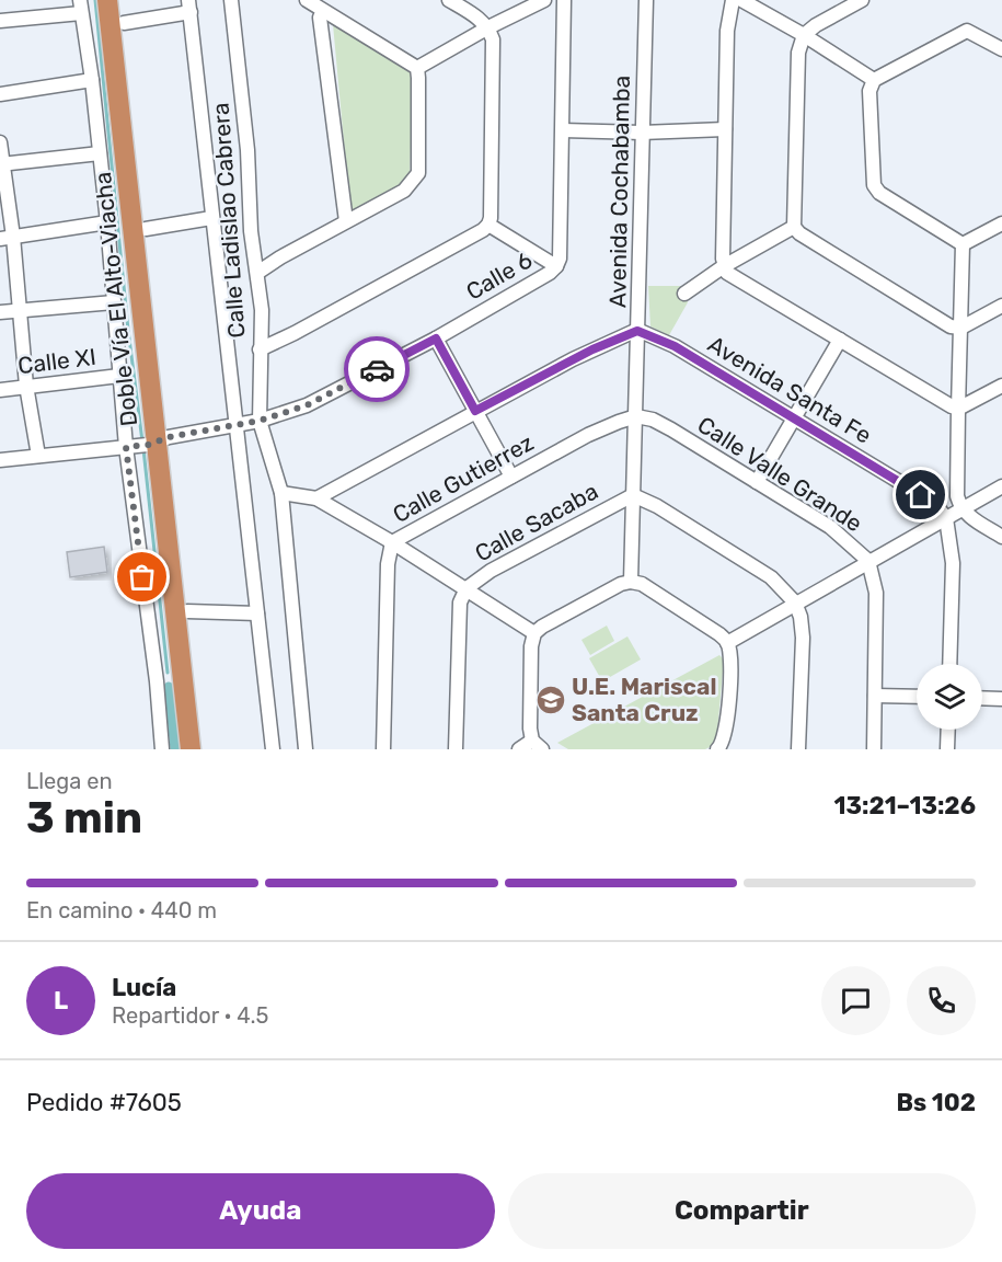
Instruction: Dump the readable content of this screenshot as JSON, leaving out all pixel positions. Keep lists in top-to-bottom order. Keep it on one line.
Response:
{"streets":{"highway":["Doble Vía El Alto-Viacha"],"street":["Avenida Cochabamba","Calle Ladislao Cabrera","Calle 6","Calle XI","Avenida Santa Fe","Calle Valle Grande","Calle Gutierrez","Calle Sacaba"]},"crossings":[["Avenida Cochabamba","Avenida Santa Fe"],["Avenida Cochabamba","Calle Valle Grande"],["Avenida Cochabamba","Calle Gutierrez"],["Avenida Cochabamba","Calle Sacaba"],["Calle Ladislao Cabrera","Calle 6"],["Calle 6","Doble Vía El Alto-Viacha"],["Calle Valle Grande","Calle Gutierrez"]],"places":{"school or university":["U.E. Mariscal Santa Cruz"]},"page":{"heading":["3 min","Llega en","13:21–13:26"],"panel":["Lucía","Repartidor · 4.5","Pedido #7605","Bs 102"],"bar":"En camino · 440 m","round":"L","buttons":["Ayuda","Compartir"]}}
